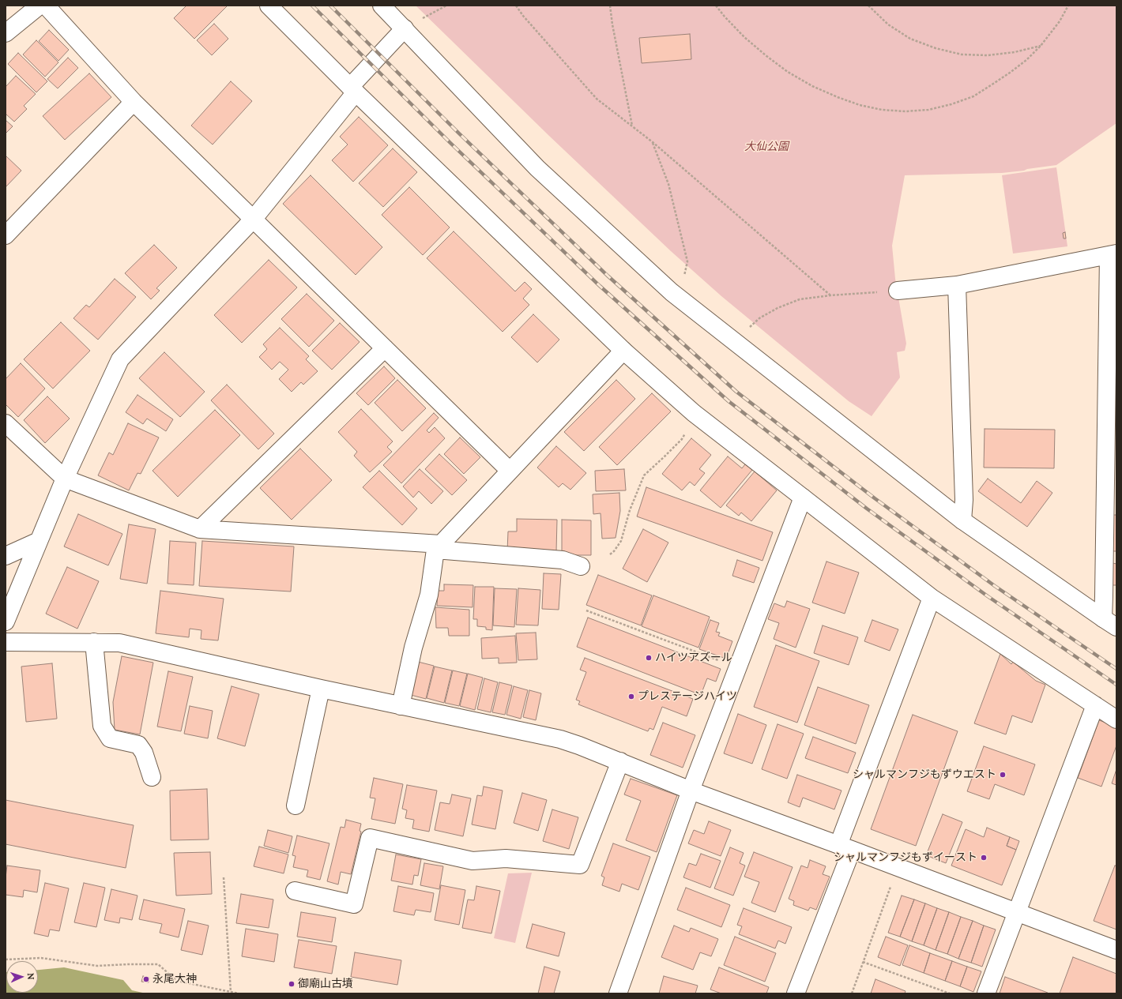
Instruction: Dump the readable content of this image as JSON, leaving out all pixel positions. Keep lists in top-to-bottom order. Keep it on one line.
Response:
{"parks":["大仙公園"],"places":["ハイツアズール","プレステージハイツ","シャルマンフジもずウエスト","シャルマンフジもずイースト","永尾大神","御廟山古墳"],"north":"right"}
